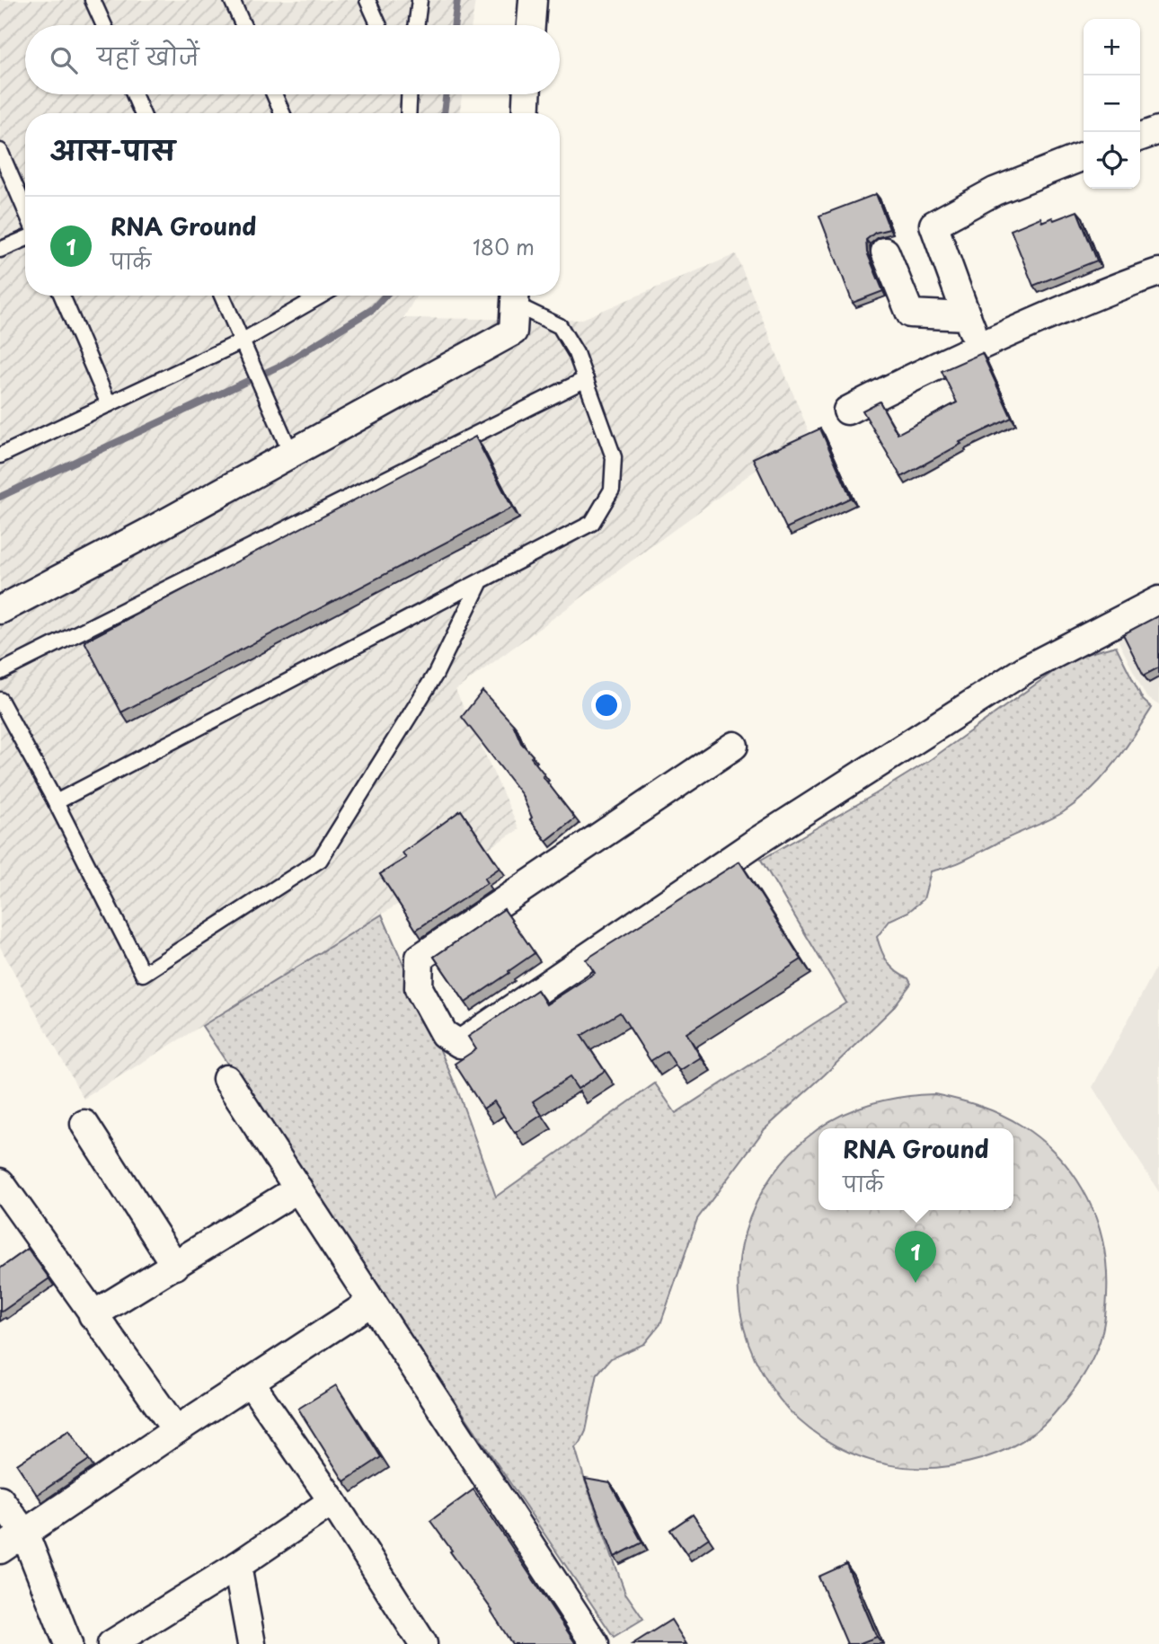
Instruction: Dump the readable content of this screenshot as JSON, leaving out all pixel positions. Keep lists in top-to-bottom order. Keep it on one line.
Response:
{"page":{"map_buttons":["+","−"],"search":"यहाँ खोजें","heading":"आस-पास","list":[{"mark":"1","name":"RNA Ground","note":"पार्क","value":"180 m"}],"popup":["RNA Ground","पार्क"],"pins":"1"}}
